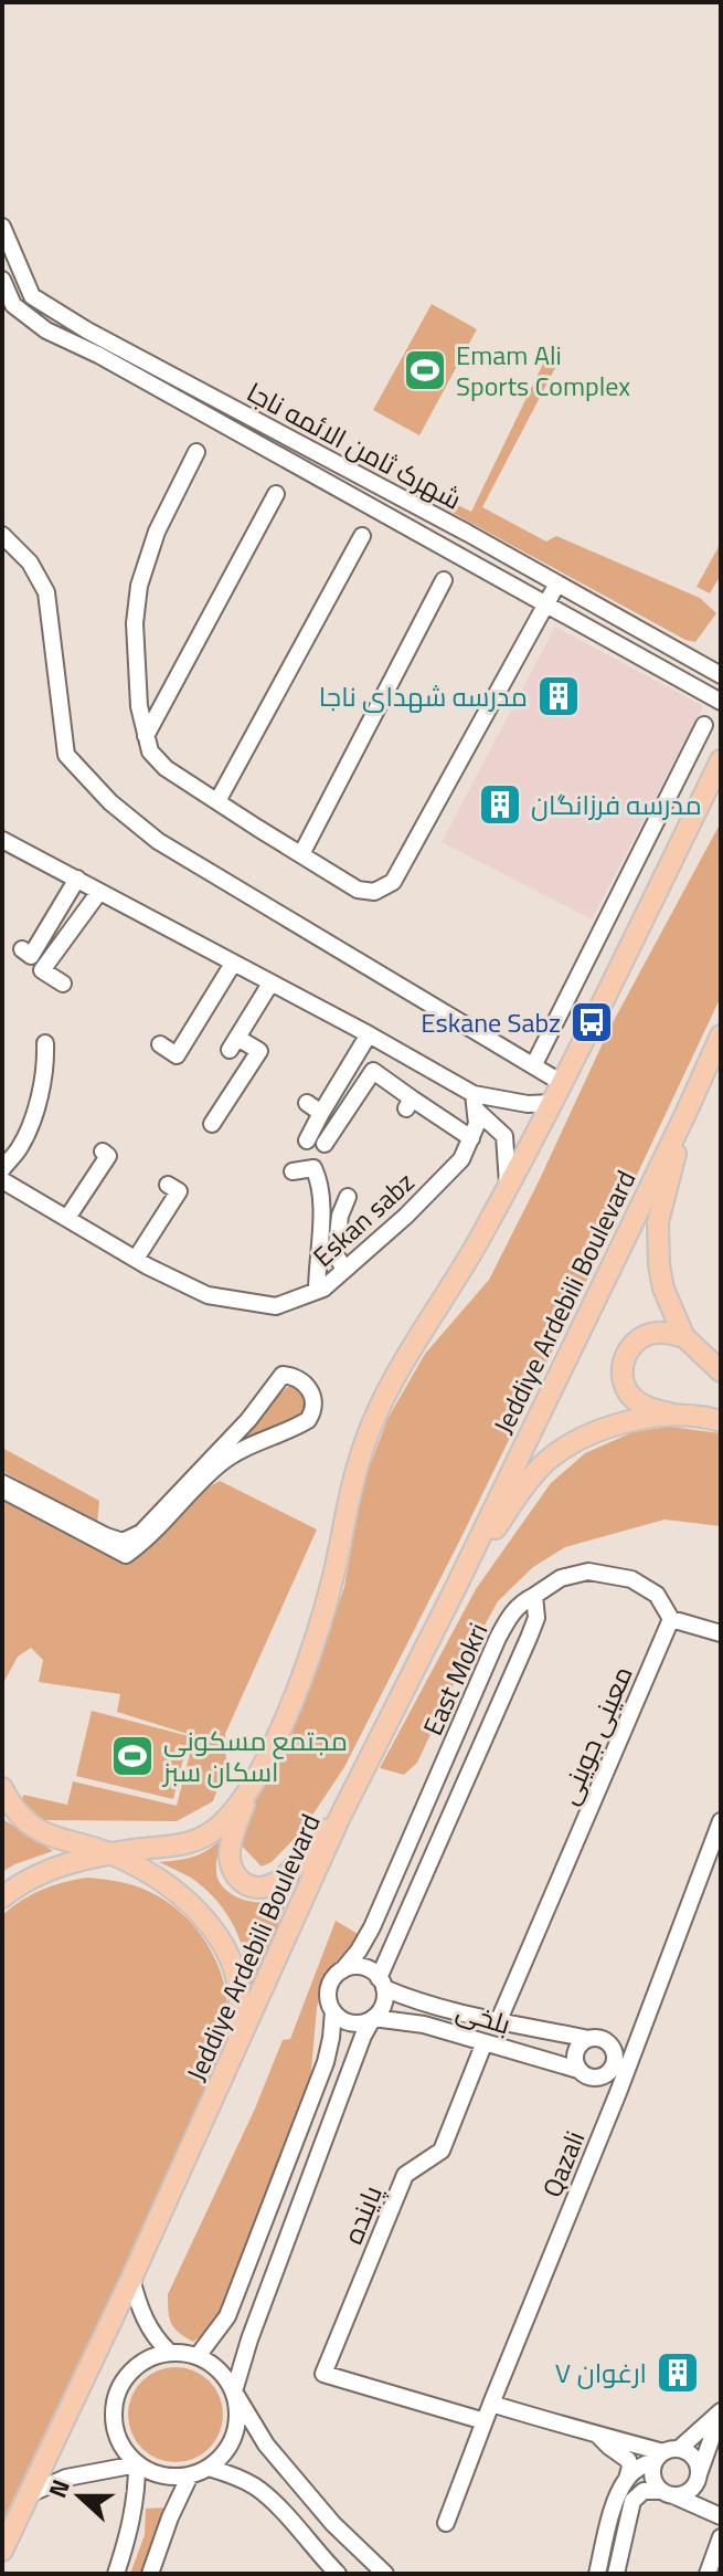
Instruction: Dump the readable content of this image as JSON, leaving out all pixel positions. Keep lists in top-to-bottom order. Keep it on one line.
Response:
{"streets":{"main road":["Jeddiye Ardebili Boulevard"],"street":["شهرک ثامن الائمه ناجا","Eskan sabz","East Mokri","معینی جوینی","بلخی","Qazali","پاینده"]},"crossings":[["East Mokri","بلخی"],["معینی جوینی","بلخی"],["بلخی","Qazali"],["بلخی","پاینده"],["Qazali","پاینده"]],"places":{"sports":["Emam Ali Sports Complex","مجتمع مسکونی اسکان سبز"],"building":["مدرسه شهدای ناجا","مدرسه فرزانگان","ارغوان ۷"],"bus stop":["Eskane Sabz"]},"north":"left"}
